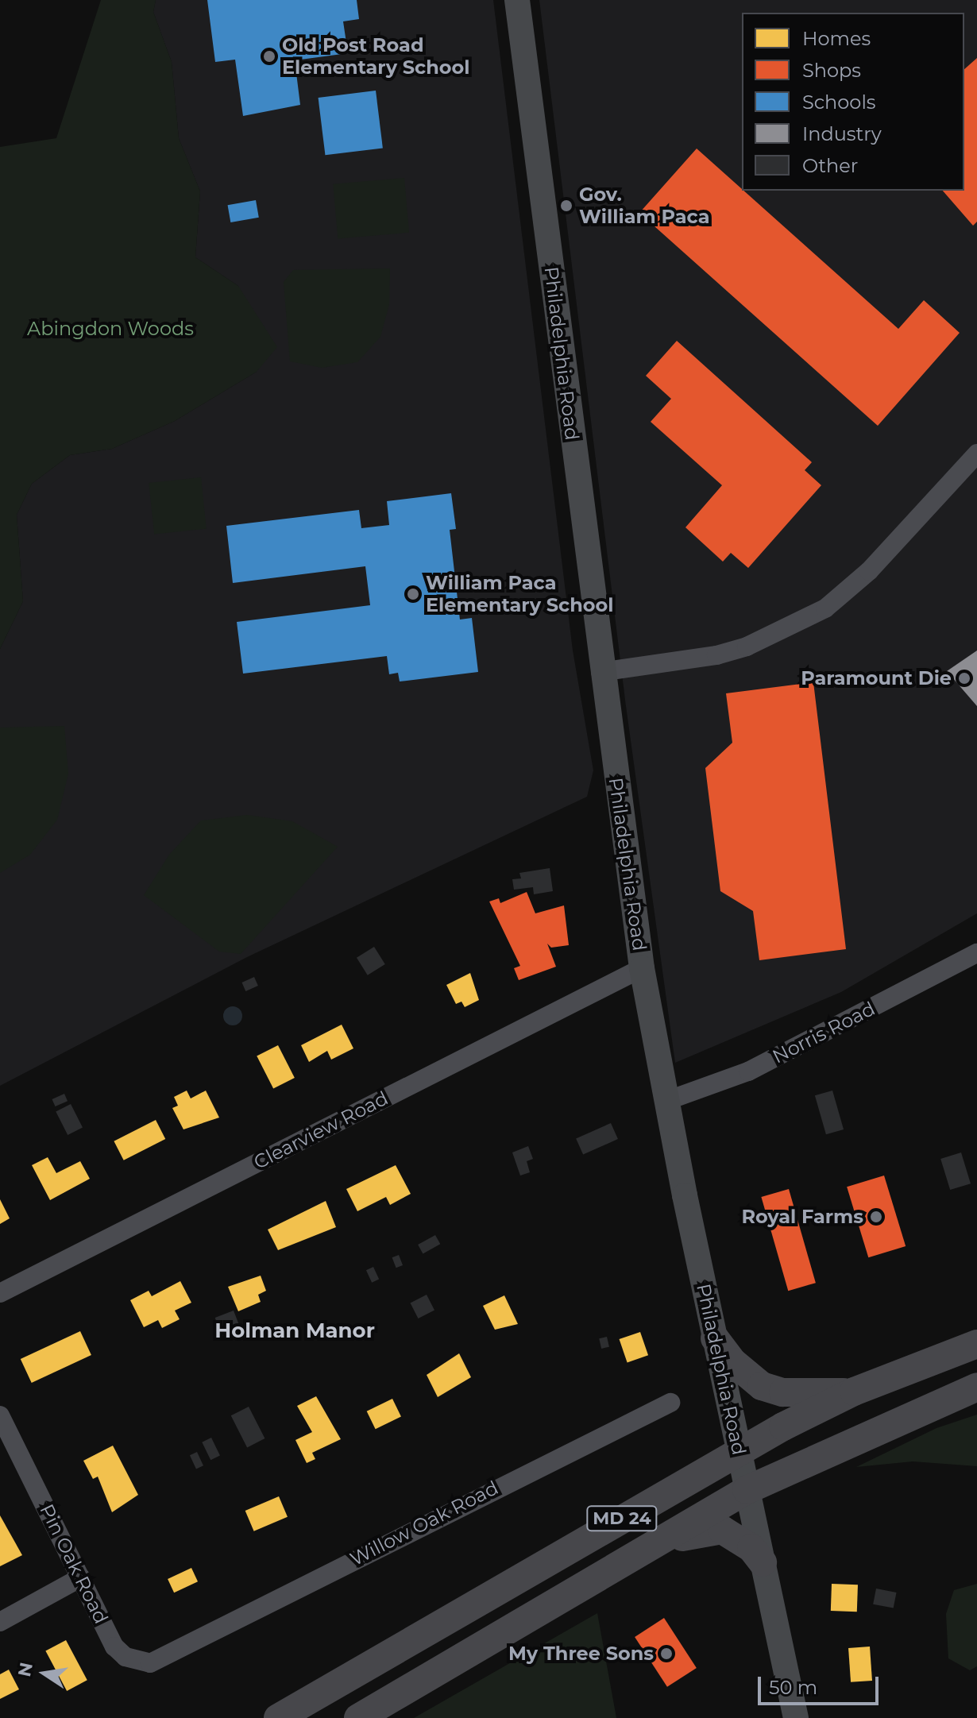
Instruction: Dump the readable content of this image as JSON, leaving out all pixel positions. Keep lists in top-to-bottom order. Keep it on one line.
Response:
{"streets":{"highway":["MD 24"],"main road":["Philadelphia Road"],"street":["Norris Road","Clearview Road","Willow Oak Road","Pin Oak Road"]},"crossings":[["Philadelphia Road","Norris Road"],["Philadelphia Road","Clearview Road"],["Philadelphia Road","MD 24"],["Willow Oak Road","Pin Oak Road"]],"districts":["Holman Manor"],"parks":["Abingdon Woods"],"places":["Old Post Road Elementary School","Gov. William Paca","William Paca Elementary School","Paramount Die","Royal Farms","My Three Sons"],"legend":["Homes","Shops","Schools","Industry","Other"],"scale_bar":"50 m","north":"left"}
